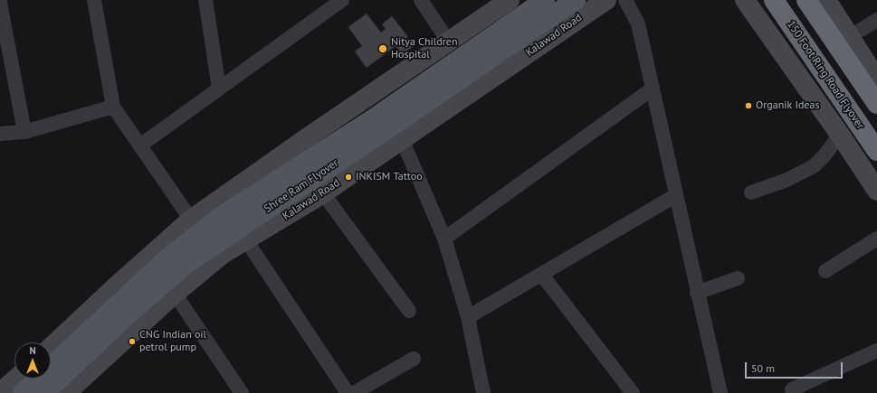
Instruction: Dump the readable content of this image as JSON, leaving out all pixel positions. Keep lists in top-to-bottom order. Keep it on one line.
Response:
{"streets":{"highway":["150 Foot Ring Road Flyover"],"main road":["Shree Ram Flyover"],"street":["Kalawad Road"]},"places":["Nitya Children Hospital","Organik Ideas","INKISM Tattoo","CNG Indian oil petrol pump"],"scale_bar":"50 m","north":"top"}
